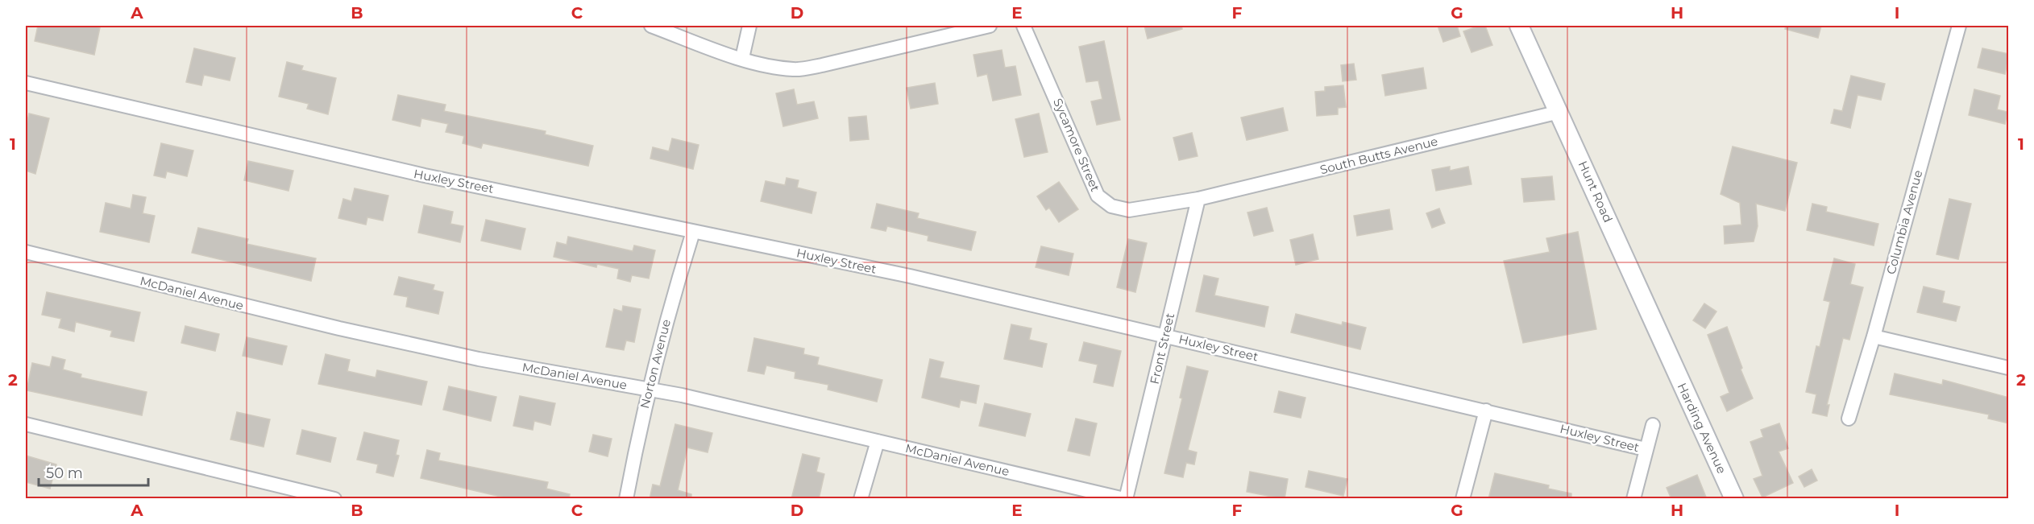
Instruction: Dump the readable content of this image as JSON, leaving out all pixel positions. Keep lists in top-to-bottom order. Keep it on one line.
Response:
{"streets":{"street":["Sycamore Street","South Butts Avenue","Huxley Street","Hunt Road","Columbia Avenue","McDaniel Avenue","Front Street","Norton Avenue","Harding Avenue"]},"crossings":[["Sycamore Street","South Butts Avenue"],["Sycamore Street","Front Street"],["South Butts Avenue","Hunt Road"],["South Butts Avenue","Front Street"],["Huxley Street","Front Street"],["Huxley Street","Norton Avenue"],["Hunt Road","Harding Avenue"],["McDaniel Avenue","Front Street"],["McDaniel Avenue","Norton Avenue"]],"scale_bar":"50 m","grid":{"columns":["A","B","C","D","E","F","G","H","I"],"rows":["1","2"]}}
